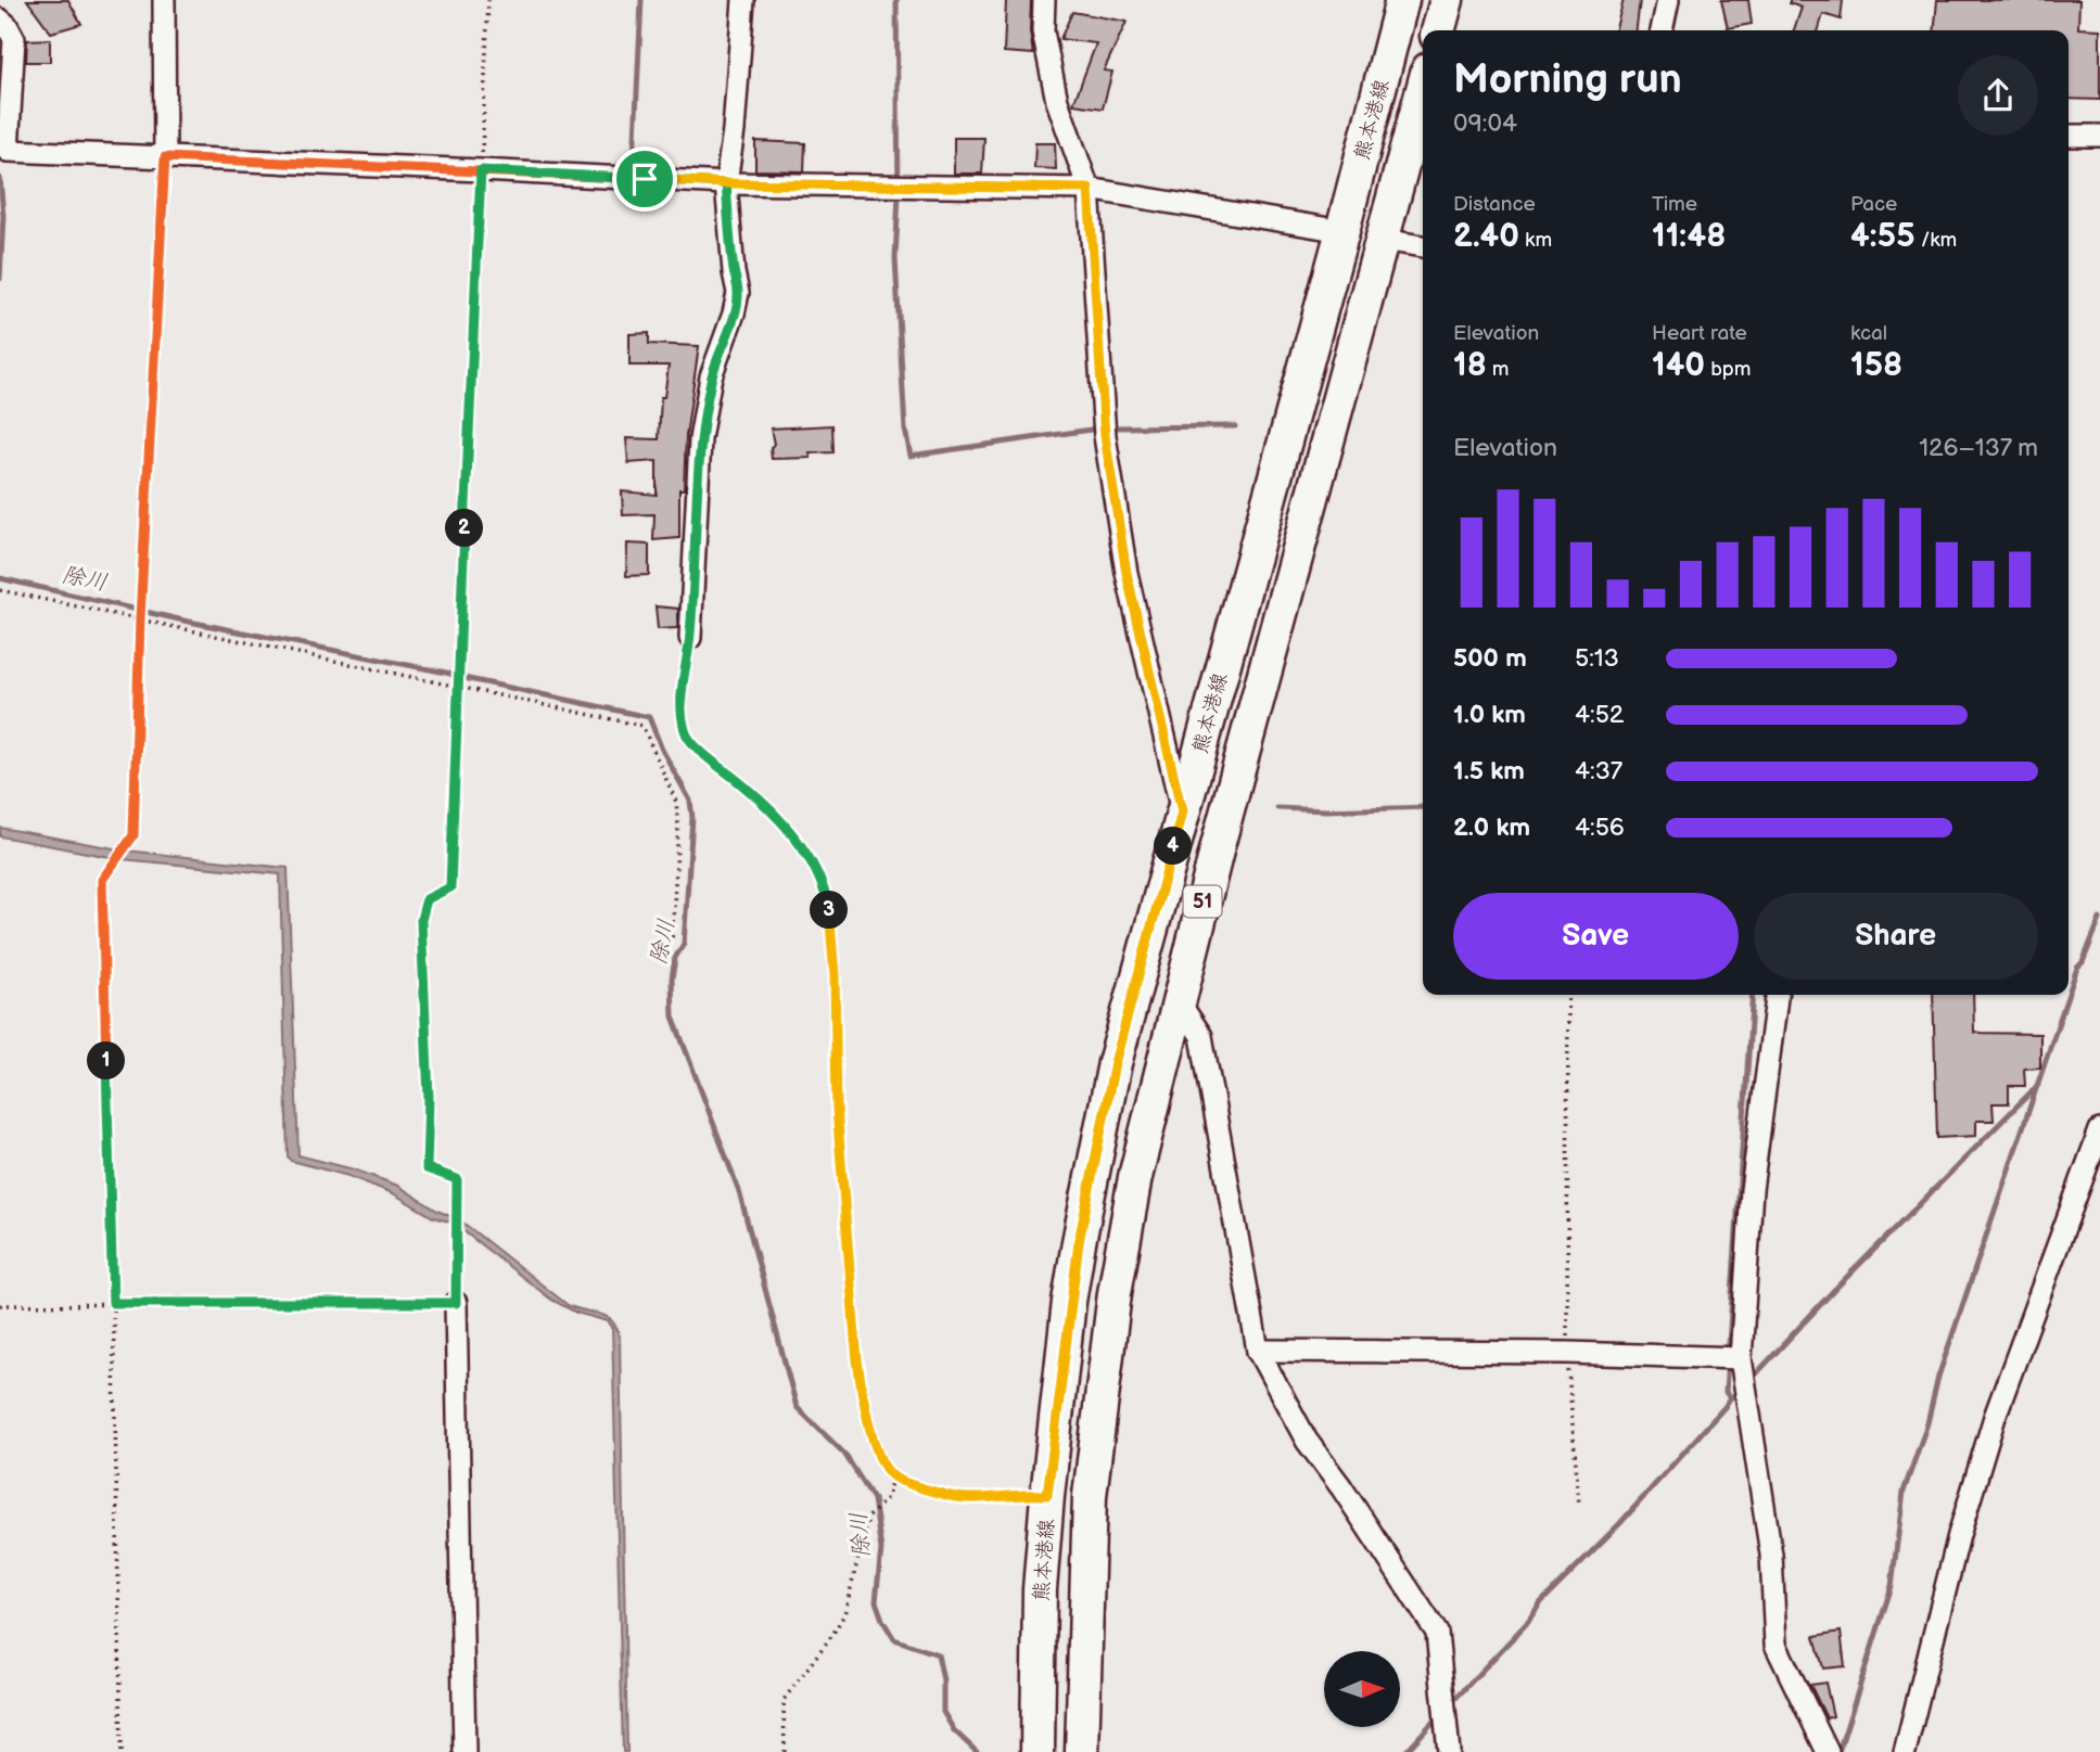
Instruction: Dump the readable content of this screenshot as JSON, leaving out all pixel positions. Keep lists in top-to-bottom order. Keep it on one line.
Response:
{"streets":{"main road":["熊本港線","51"]},"water":["除川"],"north":"right","page":{"heading":["Morning run","09:04"],"stats":[["Distance","2.40 km"],["Time","11:48"],["Pace","4:55 /km"],["Elevation","18 m"],["Heart rate","140 bpm"],["kcal","158"]],"chart":["Elevation","126–137 m"],"pins":["2","4","3","1"],"list":[{"name":"500 m","note":"5:13"},{"name":"1.0 km","note":"4:52"},{"name":"1.5 km","note":"4:37"},{"name":"2.0 km","note":"4:56"}],"buttons":["Save","Share"]}}
